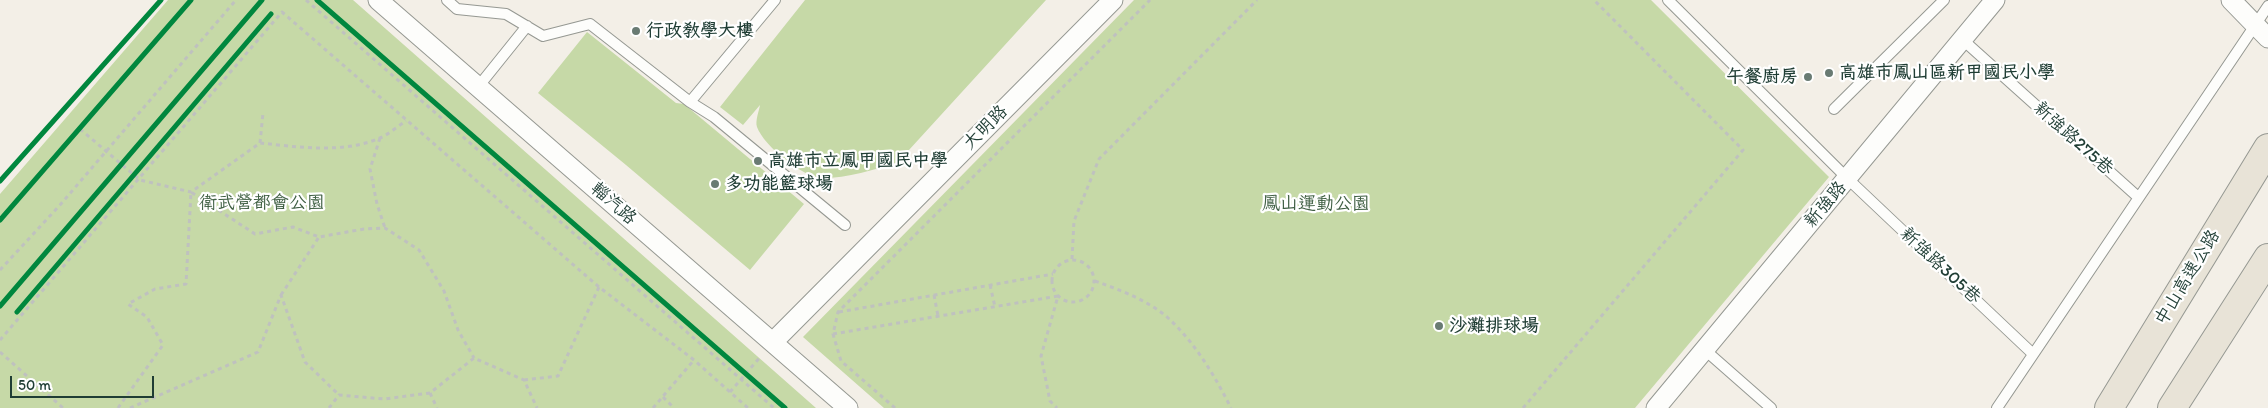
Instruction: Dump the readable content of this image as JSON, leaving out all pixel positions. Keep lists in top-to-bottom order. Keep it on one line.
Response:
{"streets":{"highway":["中山高速公路"],"street":["大明路","輜汽路","新強路"],"lane":["新強路275巷","新強路305巷"]},"crossings":[["大明路","輜汽路"],["新強路275巷","新強路"],["新強路","新強路305巷"]],"parks":["衛武營都會公園","鳳山運動公園"],"places":["行政教學大樓","高雄市鳳山區新甲國民小學","午餐廚房","高雄市立鳳甲國民中學","多功能籃球場","沙灘排球場"],"scale_bar":"50 m"}
